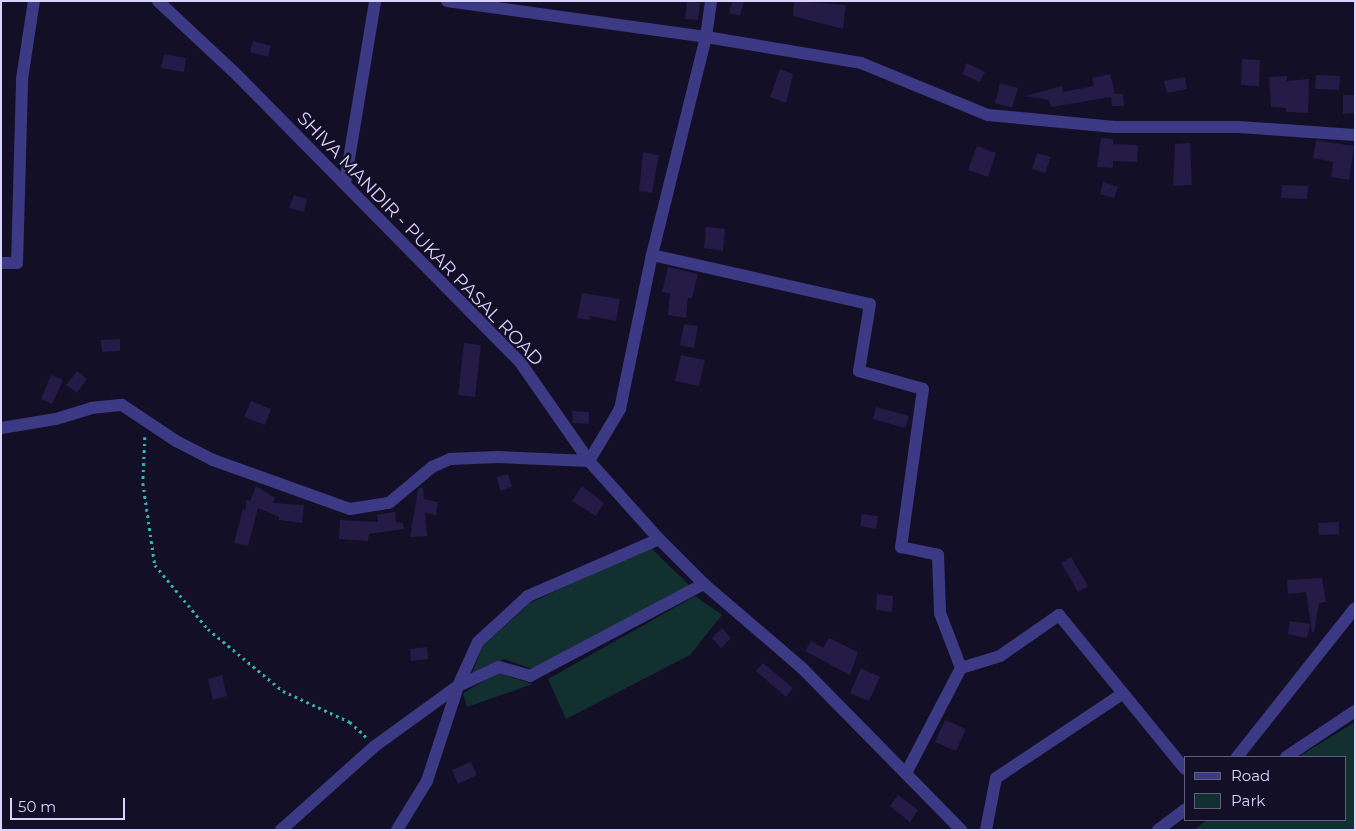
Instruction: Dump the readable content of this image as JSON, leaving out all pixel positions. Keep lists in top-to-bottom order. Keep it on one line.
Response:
{"streets":{"street":["SHIVA MANDIR - PUKAR PASAL ROAD"]},"legend":["Road","Park"],"scale_bar":"50 m"}
